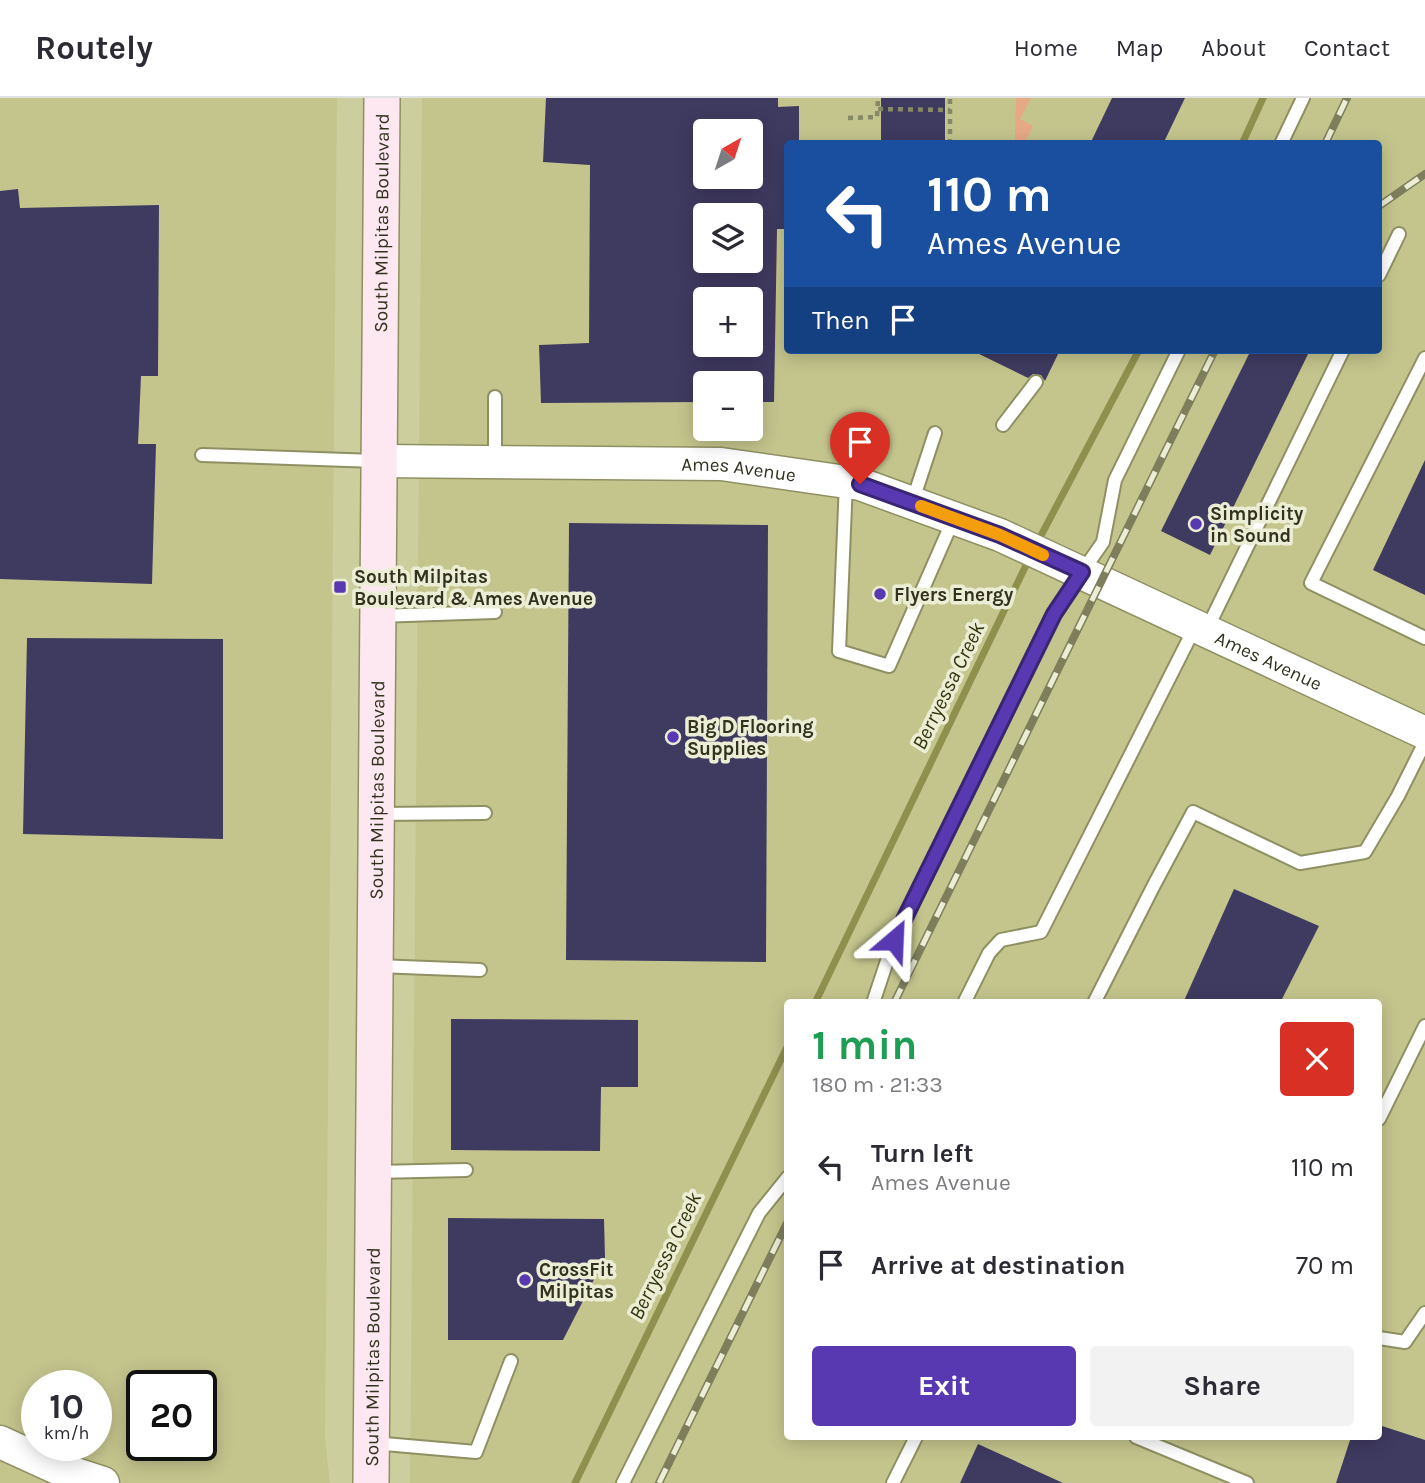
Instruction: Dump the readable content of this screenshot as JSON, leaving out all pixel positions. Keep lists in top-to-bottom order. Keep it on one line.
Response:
{"streets":{"main road":["South Milpitas Boulevard"],"street":["Ames Avenue"]},"crossings":[["South Milpitas Boulevard","Ames Avenue"]],"water":["Berryessa Creek"],"places":{"other":["Simplicity in Sound","Flyers Energy","Big D Flooring Supplies","CrossFit Milpitas"],"transit":["South Milpitas Boulevard & Ames Avenue"]},"north":"top right","page":{"header":"Routely","nav":["Home","Map","About","Contact"],"map_buttons":["+","−"],"turn":["110 m","Ames Avenue"],"then":"Then","heading":["1 min","180 m · 21:33"],"list":[{"name":"Turn left","note":"Ames Avenue","value":"110 m"},{"name":"Arrive at destination","value":"70 m"}],"buttons":["Exit","Share"],"speed":"10 km/h","limit":"20"}}
